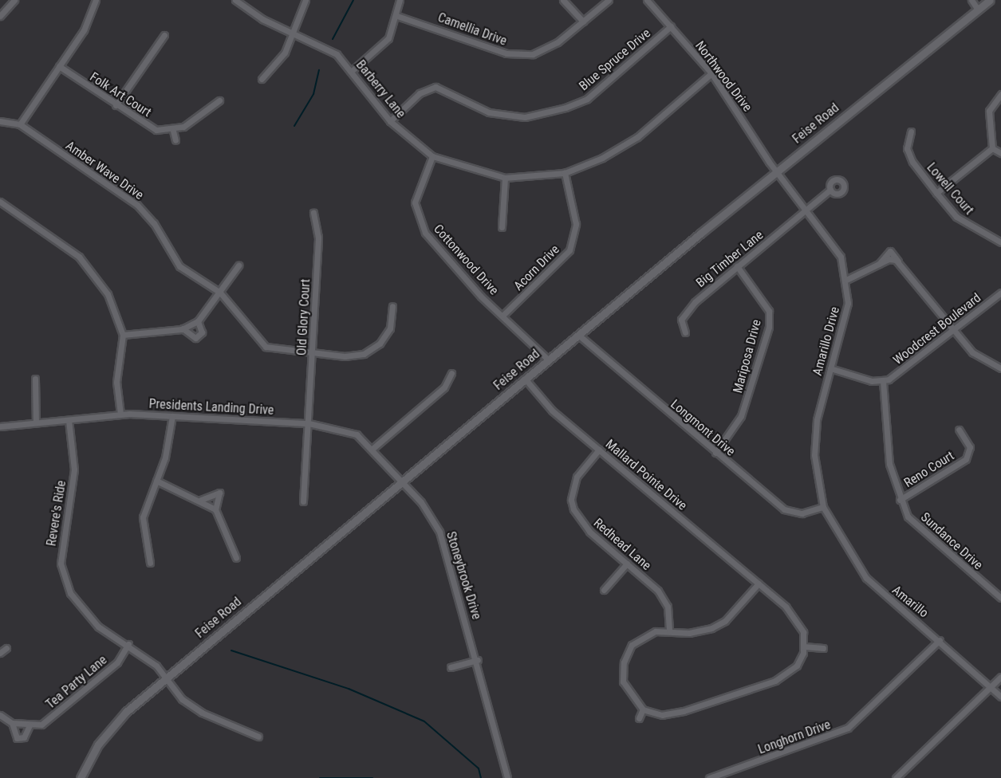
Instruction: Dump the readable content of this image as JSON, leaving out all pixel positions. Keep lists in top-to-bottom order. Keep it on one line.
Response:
{"streets":{"main road":["Feise Road"],"street":["Camellia Drive","Blue Spruce Drive","Northwood Drive","Barberry Lane","Folk Art Court","Amber Wave Drive","Lowell Court","Big Timber Lane","Cottonwood Drive","Acorn Drive","Old Glory Court","Woodcrest Boulevard","Amarillo Drive","Mariposa Drive","Presidents Landing Drive","Longmont Drive","Reno Court","Mallard Pointe Drive","Revere's Ride","Sundance Drive","Redhead Lane","Stoneybrook Drive","Amarillo","Tea Party Lane","Longhorn Drive"]},"crossings":[["Blue Spruce Drive","Northwood Drive"],["Blue Spruce Drive","Barberry Lane"],["Northwood Drive","Barberry Lane"],["Northwood Drive","Feise Road"],["Northwood Drive","Amarillo Drive"],["Barberry Lane","Cottonwood Drive"],["Barberry Lane","Acorn Drive"],["Feise Road","Cottonwood Drive"],["Feise Road","Amarillo Drive"],["Feise Road","Presidents Landing Drive"],["Feise Road","Longmont Drive"],["Feise Road","Mallard Pointe Drive"],["Feise Road","Revere's Ride"],["Feise Road","Stoneybrook Drive"],["Amber Wave Drive","Old Glory Court"],["Big Timber Lane","Amarillo Drive"],["Big Timber Lane","Mariposa Drive"],["Cottonwood Drive","Acorn Drive"],["Old Glory Court","Presidents Landing Drive"],["Woodcrest Boulevard","Sundance Drive"],["Amarillo Drive","Longmont Drive"],["Amarillo Drive","Amarillo"],["Mariposa Drive","Longmont Drive"],["Presidents Landing Drive","Revere's Ride"],["Presidents Landing Drive","Stoneybrook Drive"],["Longmont Drive","Amarillo"],["Reno Court","Sundance Drive"],["Mallard Pointe Drive","Redhead Lane"],["Revere's Ride","Tea Party Lane"],["Amarillo","Longhorn Drive"]]}
